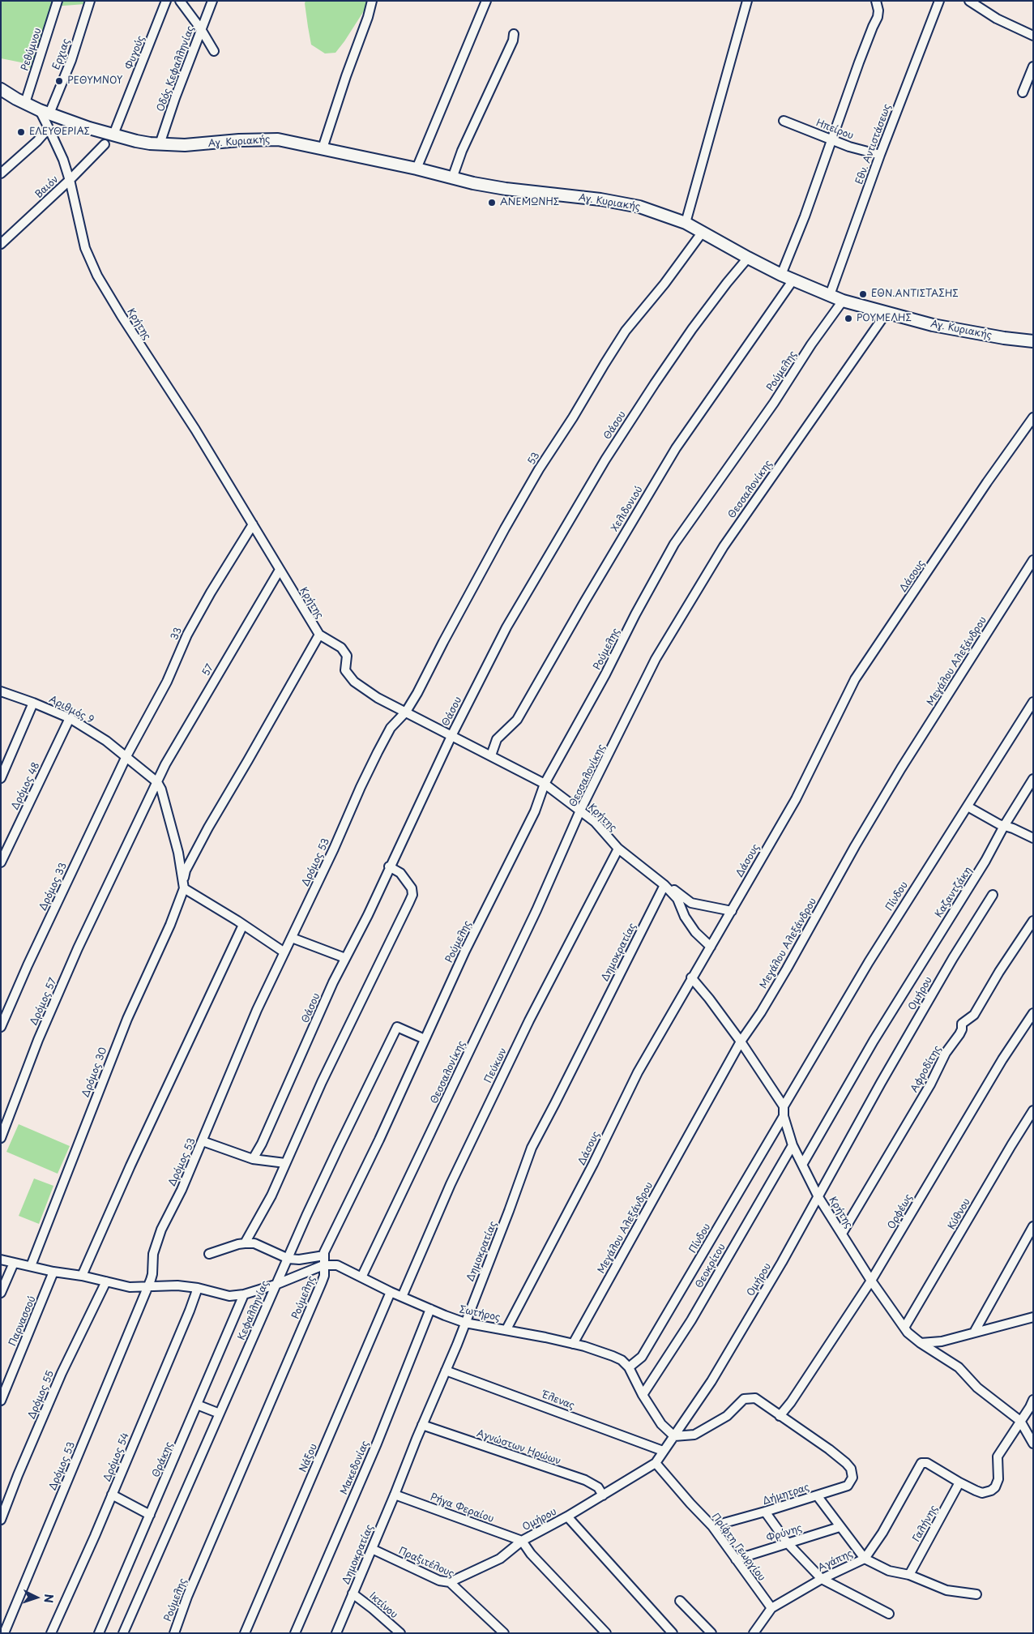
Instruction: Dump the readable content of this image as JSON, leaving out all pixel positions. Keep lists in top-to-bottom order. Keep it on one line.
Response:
{"streets":{"street":["Ρεθύμνου","Φυγούς","Ερχιας","Οδός Κεφαλληνίας","Ηπείρου","Αγ. Κυριακής","Εθν. Αντιστάσεως","Βαιόν","Κρήτης","Ρούμελης","Θάσου","53","Θεσσαλονίκης","Χελιδονιού","Δάσους","33","Μεγάλου Αλεξάνδρου","57","Αριθμός 9","Δρόμος 48","Δρόμος 53","Δρόμος 33","Καζαντζάκη","Πίνδου","Δημοκρατίας","Ομήρου","Δρόμος 57","Πεύκων","Αφροδίτης","Δρόμος 30","Ορφέως","Κύθνου","Θεοκρίτου","Κεφαλληνίας","Σωτήρος","Παρνασσού","Δρόμος 55","Έλενας","Αγνώστων Ηρώων","Δρόμος 54","Νάξου","Θράκης","Μακεδονίας","Δήμητρας","Ρήγα Φεραίου","Γαλήνης","Φρύνης","Πρίφτη Γεωργίου","Αγάπης","Πραξιτέλους","Ικτίνου"]},"crossings":[["Ρεθύμνου","Αγ. Κυριακής"],["Φυγούς","Αγ. Κυριακής"],["Ερχιας","Αγ. Κυριακής"],["Ερχιας","Κρήτης"],["Οδός Κεφαλληνίας","Αγ. Κυριακής"],["Ηπείρου","Εθν. Αντιστάσεως"],["Αγ. Κυριακής","Εθν. Αντιστάσεως"],["Αγ. Κυριακής","Κρήτης"],["Αγ. Κυριακής","Ρούμελης"],["Αγ. Κυριακής","Θάσου"],["Αγ. Κυριακής","53"],["Αγ. Κυριακής","Θεσσαλονίκης"],["Αγ. Κυριακής","Χελιδονιού"],["Βαιόν","Κρήτης"],["Κρήτης","Ρούμελης"],["Κρήτης","Θάσου"],["Κρήτης","53"],["Κρήτης","Θεσσαλονίκης"],["Κρήτης","Χελιδονιού"],["Κρήτης","Δάσους"],["Κρήτης","33"],["Κρήτης","Μεγάλου Αλεξάνδρου"],["Κρήτης","57"],["Κρήτης","Δρόμος 53"],["Κρήτης","Καζαντζάκη"],["Κρήτης","Πίνδου"],["Κρήτης","Δημοκρατίας"],["Κρήτης","Ομήρου"],["Κρήτης","Πεύκων"],["Κρήτης","Αφροδίτης"],["Κρήτης","Δρόμος 30"],["Κρήτης","Ορφέως"],["Κρήτης","Κύθνου"],["Κρήτης","Θεοκρίτου"],["Ρούμελης","Κεφαλληνίας"],["Ρούμελης","Σωτήρος"],["53","Δρόμος 53"],["Θεσσαλονίκης","Σωτήρος"],["Δάσους","Σωτήρος"],["33","Αριθμός 9"],["33","Δρόμος 33"],["Μεγάλου Αλεξάνδρου","Σωτήρος"],["57","Αριθμός 9"],["57","Δρόμος 57"],["Αριθμός 9","Δρόμος 48"],["Αριθμός 9","Δρόμος 33"],["Πίνδου","Σωτήρος"],["Δημοκρατίας","Σωτήρος"],["Δημοκρατίας","Έλενας"],["Δημοκρατίας","Αγνώστων Ηρώων"],["Δημοκρατίας","Ρήγα Φεραίου"],["Δημοκρατίας","Πραξιτέλους"],["Δημοκρατίας","Ικτίνου"],["Ομήρου","Σωτήρος"],["Ομήρου","Έλενας"],["Ομήρου","Αγνώστων Ηρώων"],["Ομήρου","Ρήγα Φεραίου"],["Ομήρου","Πρίφτη Γεωργίου"],["Ομήρου","Πραξιτέλους"],["Πεύκων","Σωτήρος"],["Ορφέως","Δήμητρας"],["Θεοκρίτου","Σωτήρος"],["Σωτήρος","Νάξου"],["Σωτήρος","Μακεδονίας"],["Δήμητρας","Πρίφτη Γεωργίου"],["Γαλήνης","Αγάπης"],["Φρύνης","Πρίφτη Γεωργίου"],["Πρίφτη Γεωργίου","Αγάπης"]],"places":["ΡΕΘΥΜΝΟΥ","ΕΛΕΥΘΕΡΙΑΣ","ΑΝΕΜΩΝΗΣ","ΕΘΝ.ΑΝΤΙΣΤΑΣΗΣ","ΡΟΥΜΕΛΗΣ"],"north":"right"}
